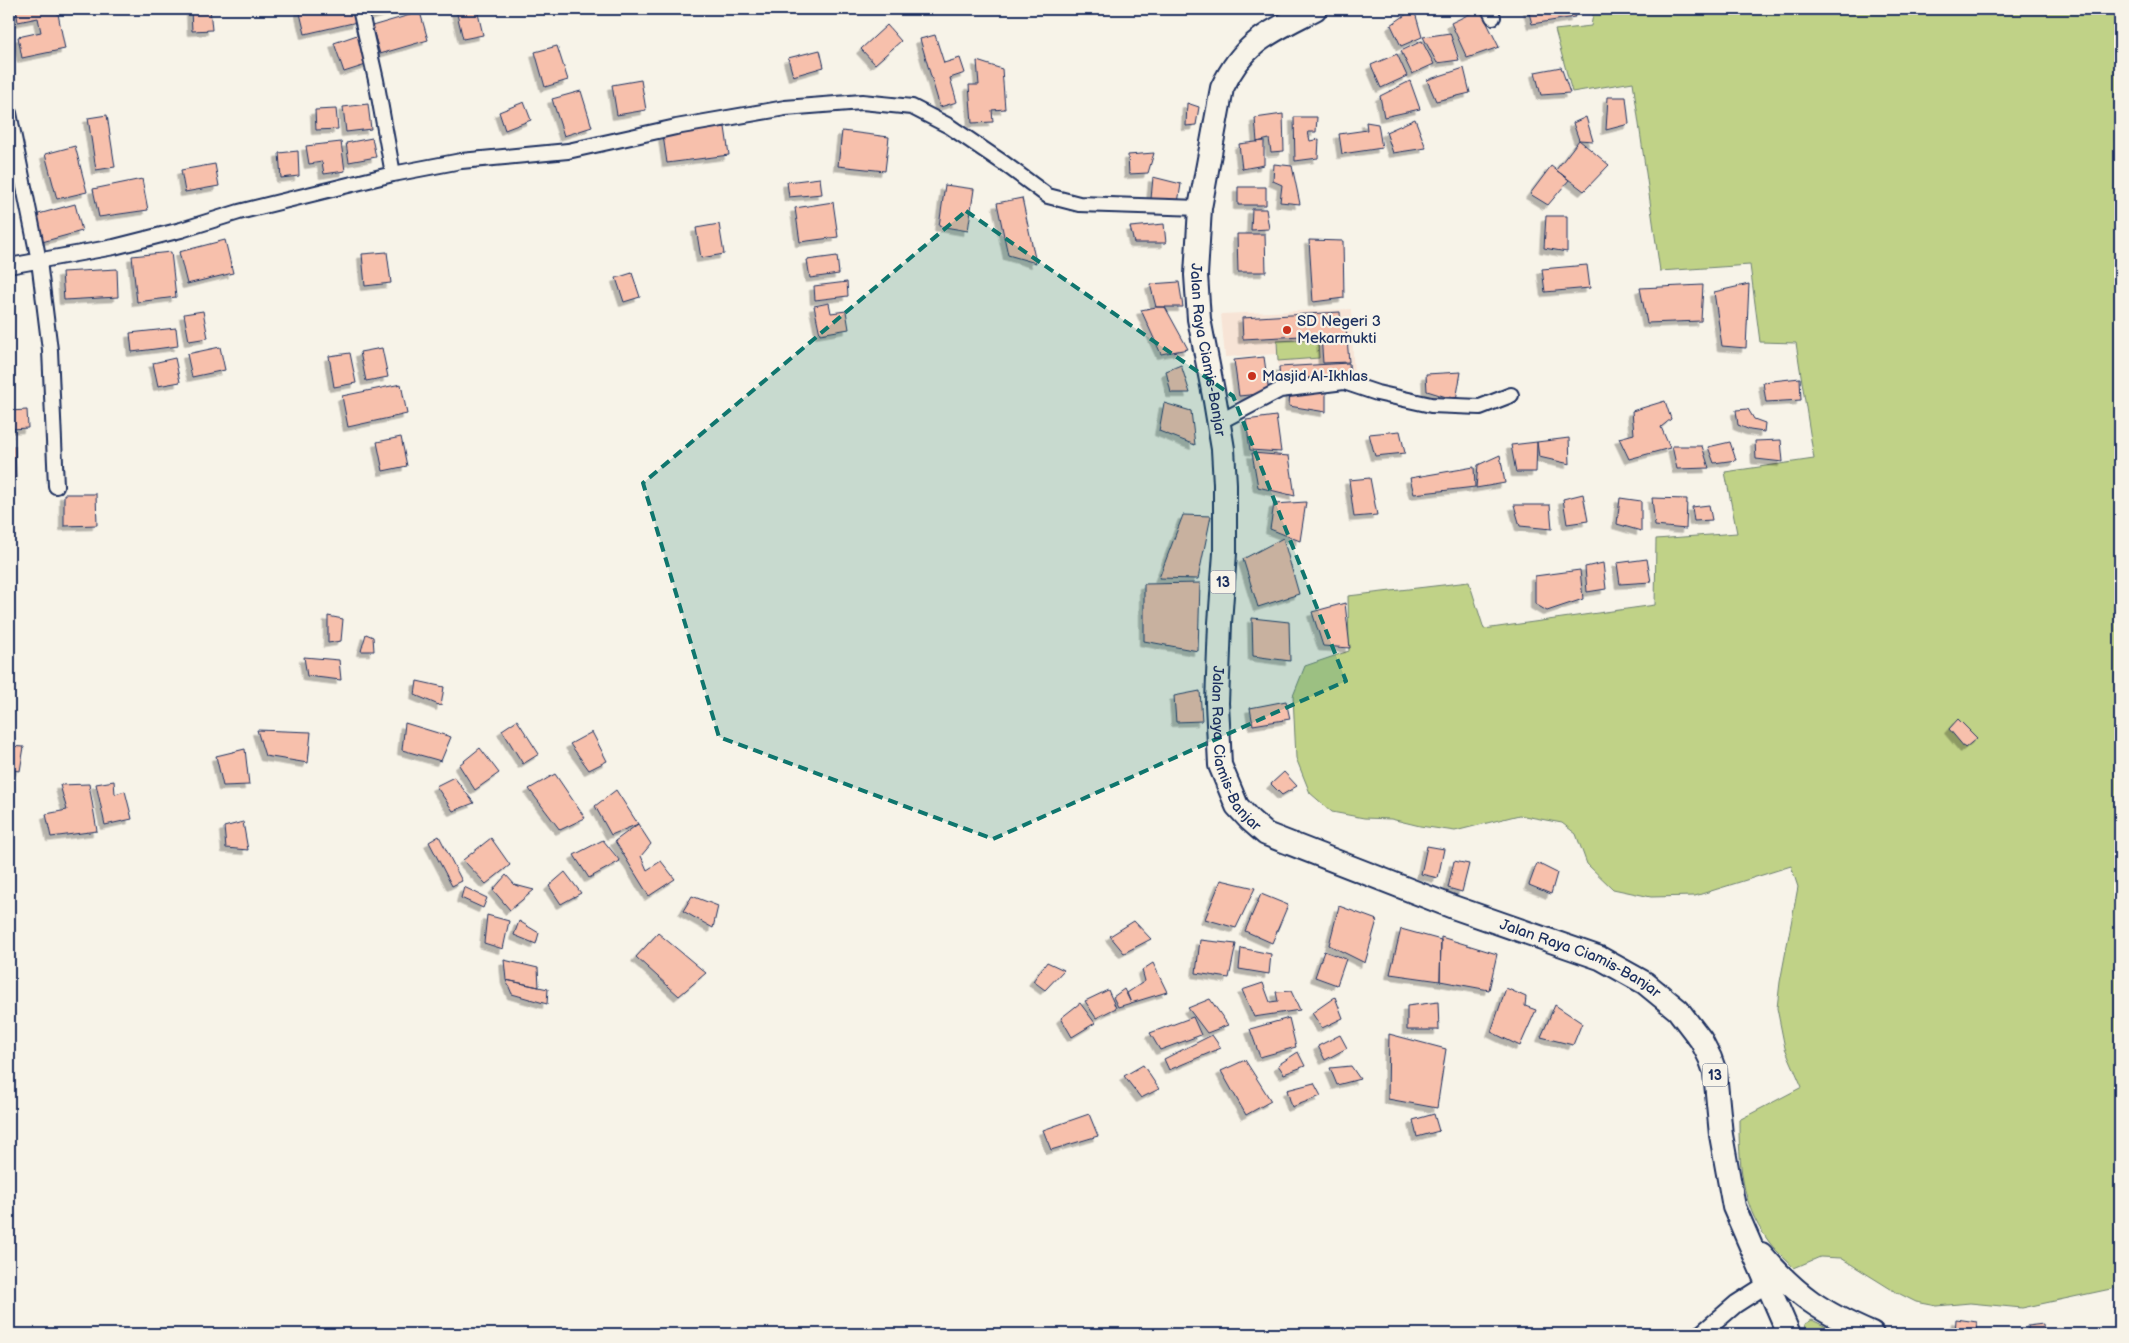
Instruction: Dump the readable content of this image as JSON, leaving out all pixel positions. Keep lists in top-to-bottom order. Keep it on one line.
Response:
{"streets":{"highway":["Jalan Raya Ciamis-Banjar","13"]},"places":["SD Negeri 3 Mekarmukti","Masjid Al-Ikhlas"]}
